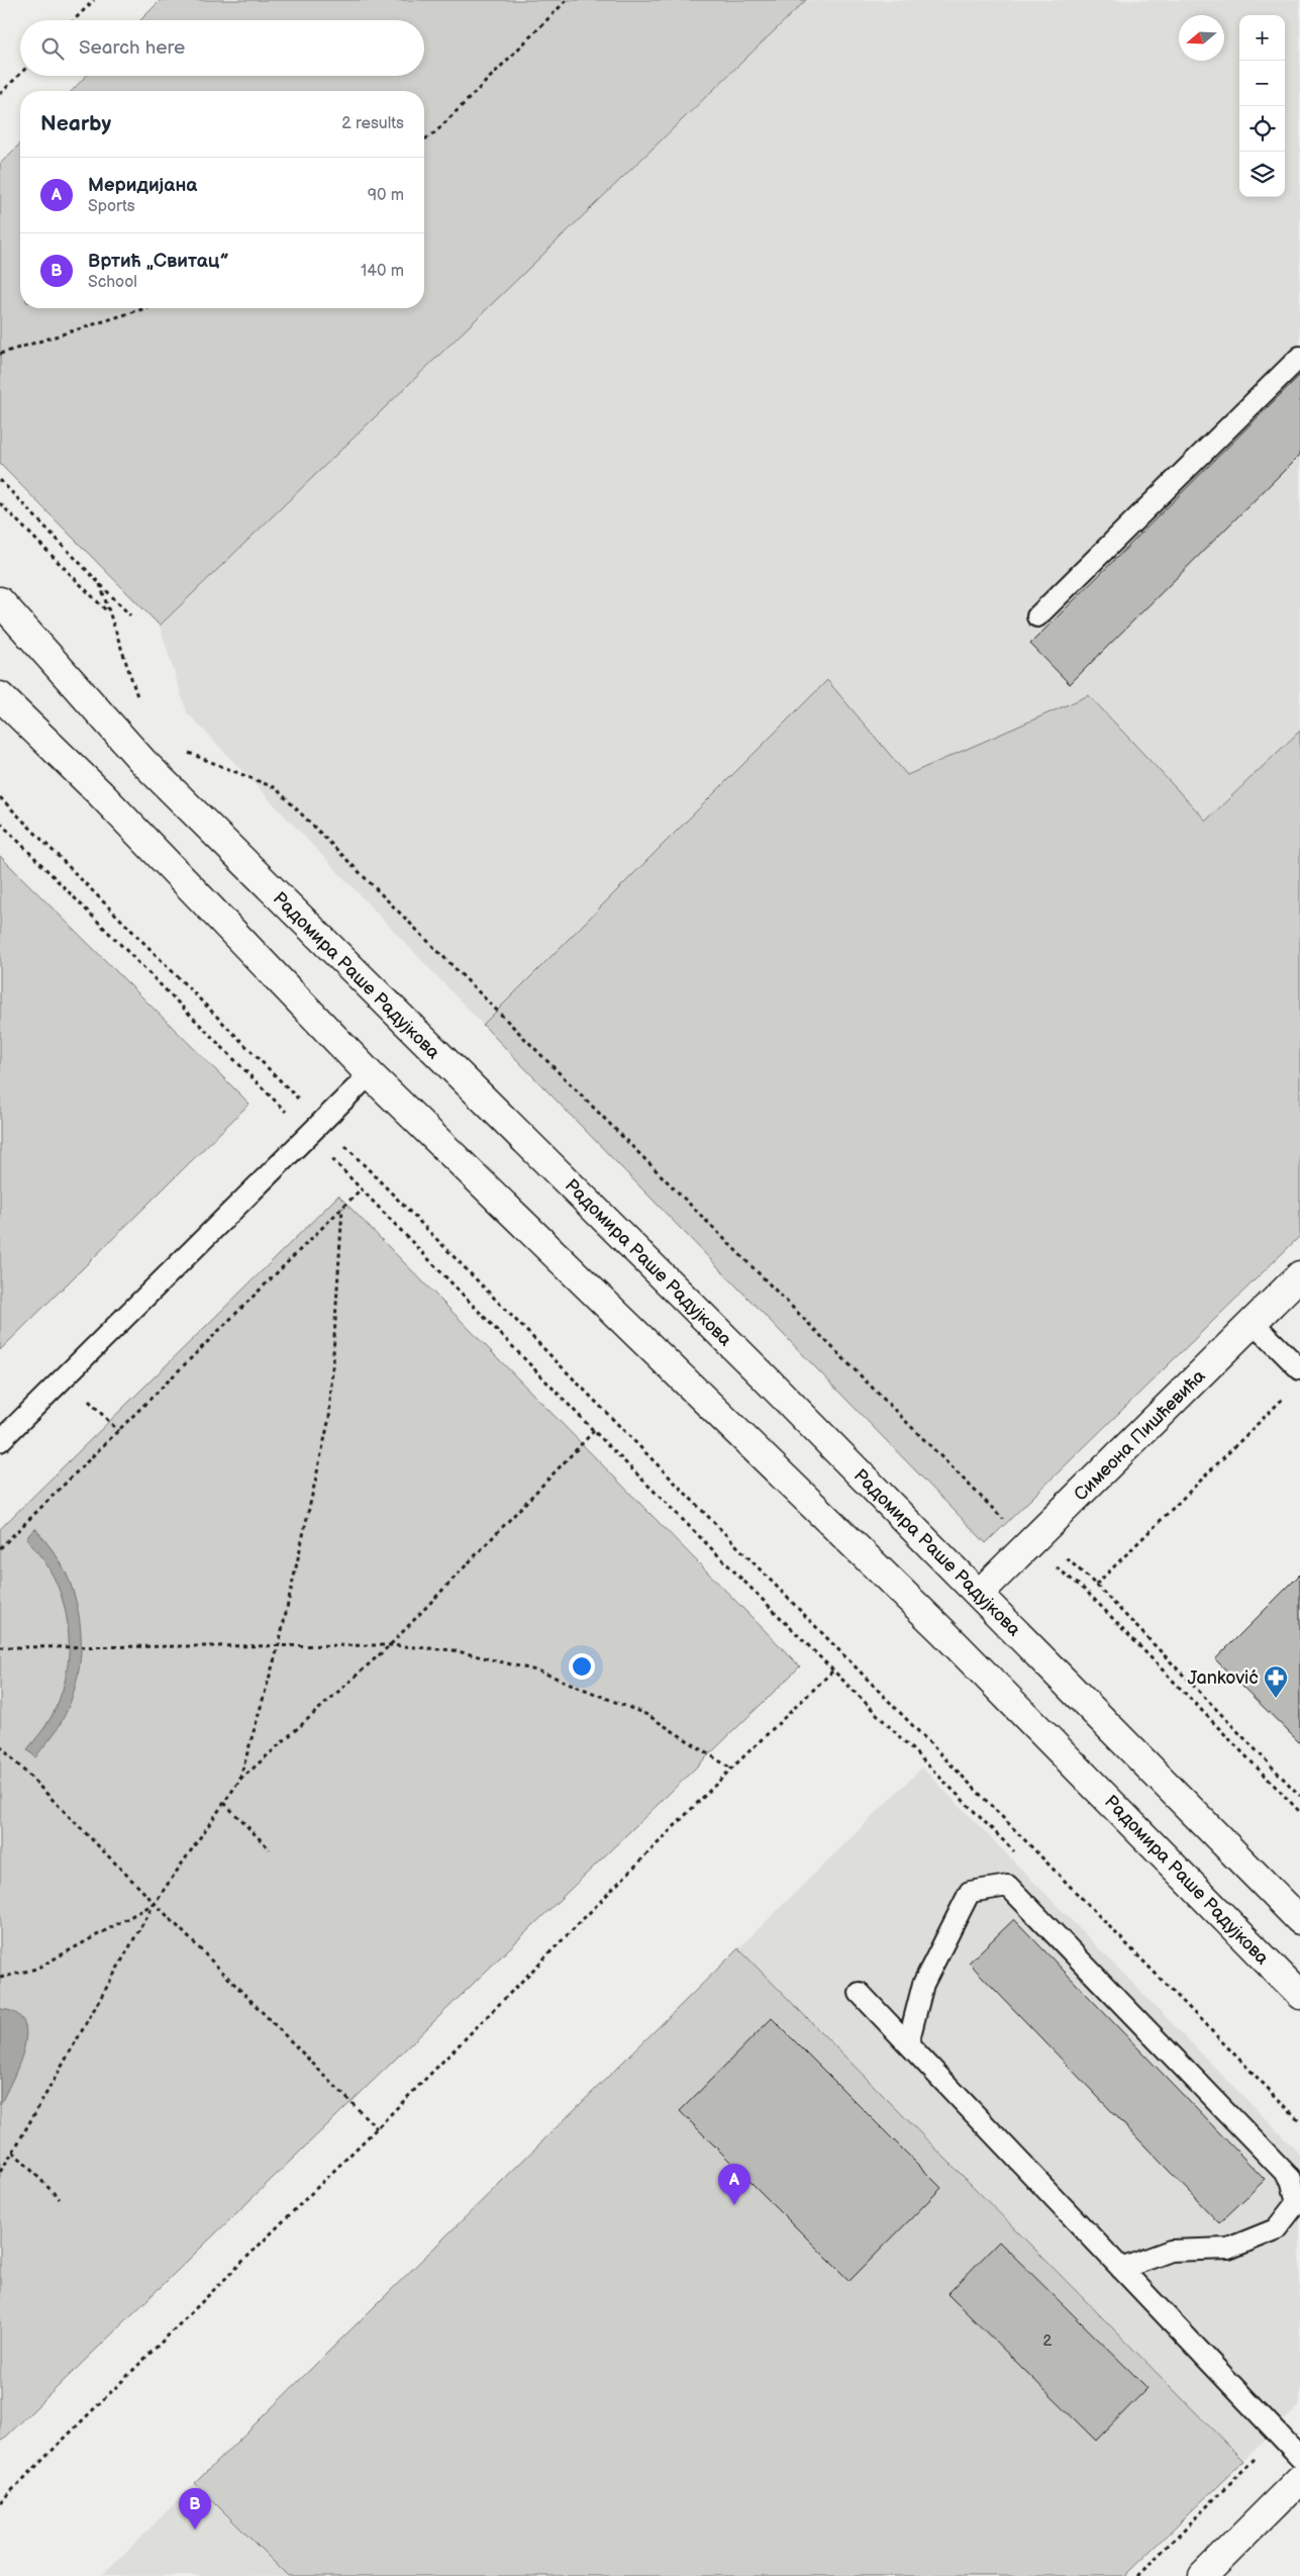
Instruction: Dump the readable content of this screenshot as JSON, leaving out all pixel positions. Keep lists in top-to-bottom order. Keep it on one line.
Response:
{"streets":{"street":["Радомира Раше Радујкова","Симеона Пишћевића"]},"crossings":[["Радомира Раше Радујкова","Симеона Пишћевића"]],"places":{"pharmacy":["Janković"]},"house_numbers":["2"],"north":"left","page":{"map_buttons":["+","−"],"search":"Search here","heading":["Nearby","2 results"],"list":[{"mark":"A","name":"Меридијана","note":"Sports","value":"90 m"},{"mark":"B","name":"Вртић „Свитац”","note":"School","value":"140 m"}],"pins":["A","B"]}}
